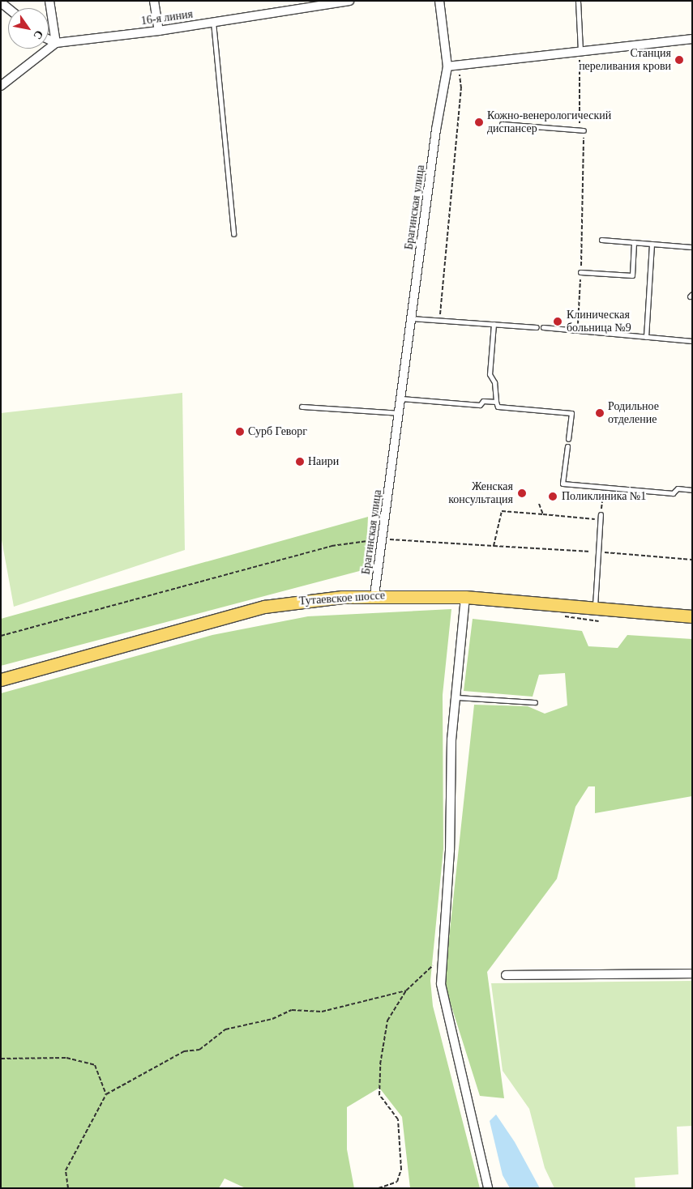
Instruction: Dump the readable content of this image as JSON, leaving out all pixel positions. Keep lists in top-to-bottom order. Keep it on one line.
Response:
{"streets":{"main road":["Тутаевское шоссе"],"street":["16-я линия","Брагинская улица"]},"crossings":[["Брагинская улица","Тутаевское шоссе"]],"places":["Станция переливания крови","Кожно-венерологический диспансер","Клиническая больница №9","Родильное отделение","Сурб Геворг","Наири","Женская консультация","Поликлиника №1"],"north":"bottom right"}
